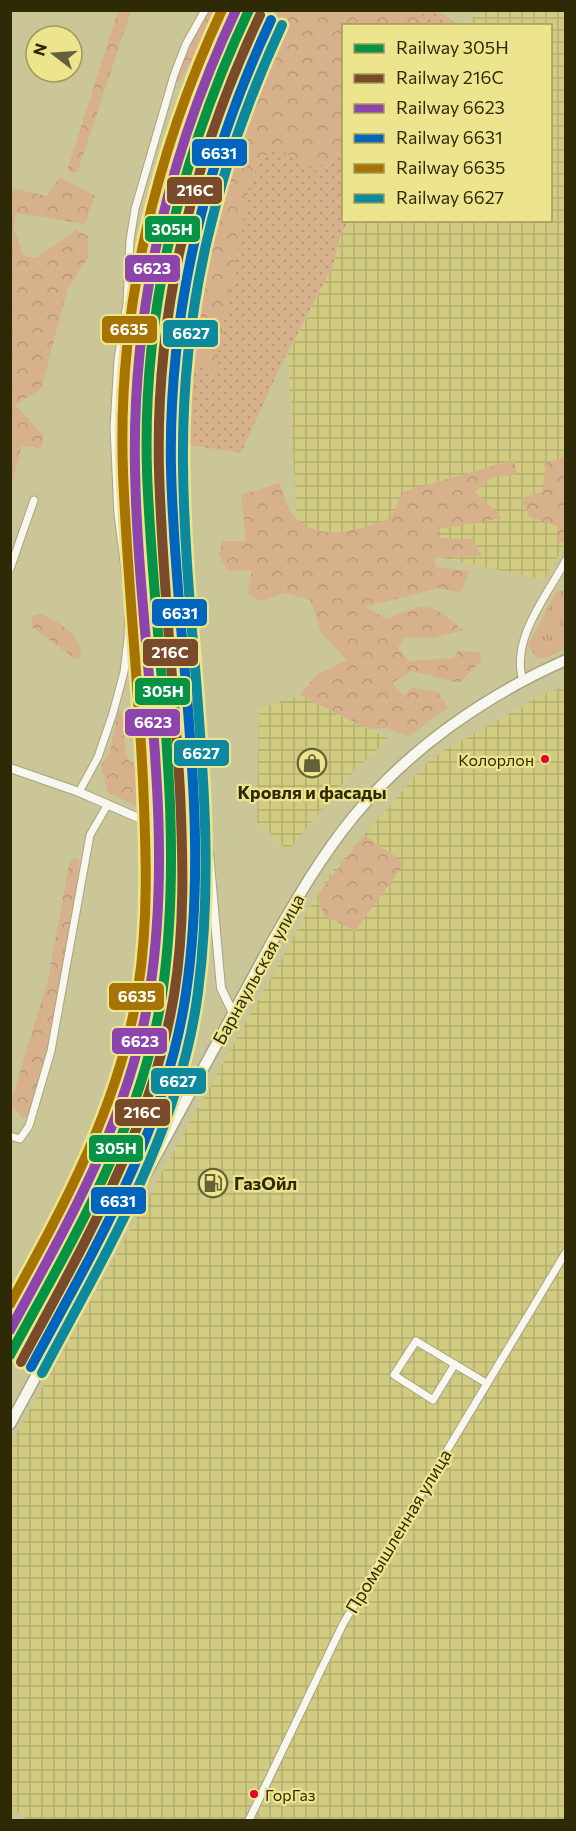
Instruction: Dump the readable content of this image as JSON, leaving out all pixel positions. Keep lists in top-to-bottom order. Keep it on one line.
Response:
{"streets":{"highway":["Барнаульская улица"],"street":["Промышленная улица"]},"places":{"other":["Колорлон","ГорГаз"],"shop":["Кровля и фасады"],"fuel station":["ГазОйл"]},"lines":["rail line 305Н","rail line 6623","rail line 6635","rail line 216С","rail line 6631","rail line 6627"],"legend":["Railway 305Н","Railway 216С","Railway 6623","Railway 6631","Railway 6635","Railway 6627"],"north":"left"}
